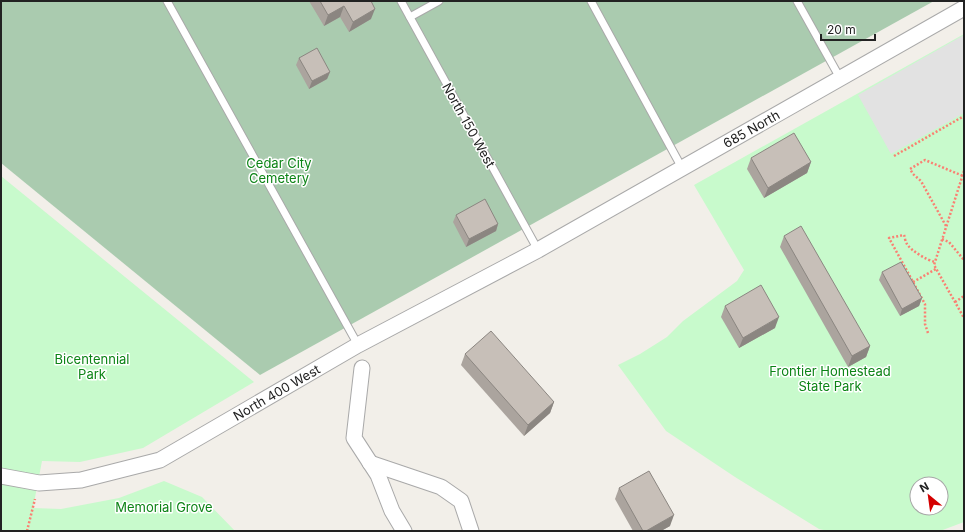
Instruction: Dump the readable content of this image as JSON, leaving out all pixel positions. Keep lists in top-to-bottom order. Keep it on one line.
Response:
{"streets":{"street":["685 North","North 400 West"],"lane":["North 150 West"]},"crossings":[["North 150 West","685 North"],["North 150 West","North 400 West"],["685 North","North 400 West"]],"parks":["Cedar City Cemetery","Bicentennial Park","Frontier Homestead State Park","Memorial Grove"],"scale_bar":"20 m","north":"top left"}
